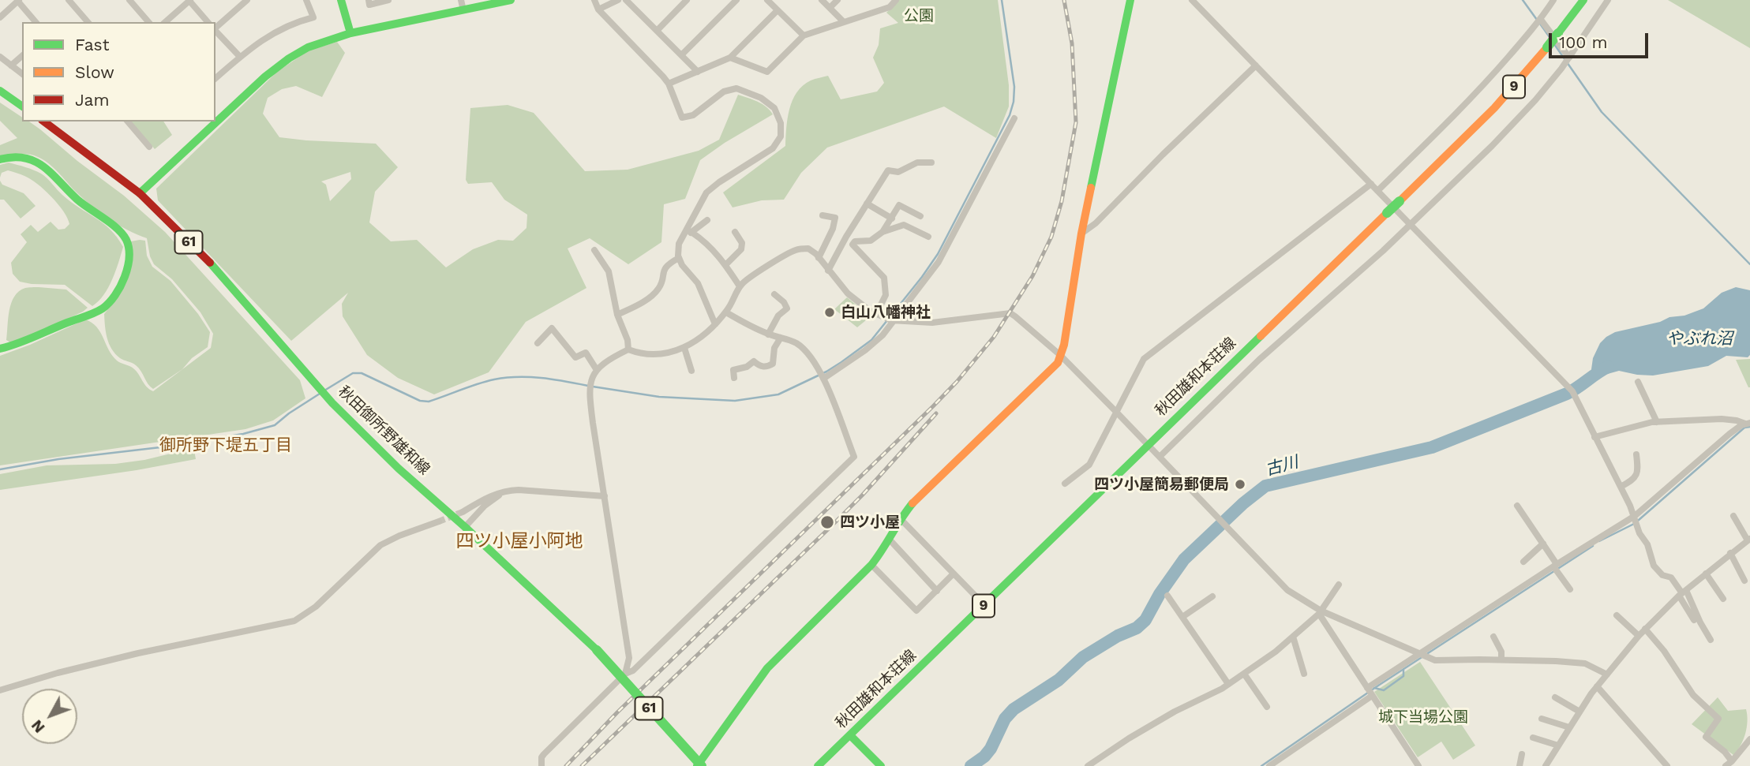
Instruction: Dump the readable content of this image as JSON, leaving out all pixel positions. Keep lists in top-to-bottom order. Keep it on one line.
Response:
{"streets":{"main road":["9","61","秋田雄和本荘線","秋田御所野雄和線"]},"districts":["御所野下堤五丁目","四ツ小屋小阿地"],"water":["やぶれ沼","古川"],"parks":["公園","城下当場公園"],"places":["白山八幡神社","四ツ小屋簡易郵便局","四ツ小屋"],"legend":["Fast","Slow","Jam"],"scale_bar":"100 m","north":"bottom left"}
